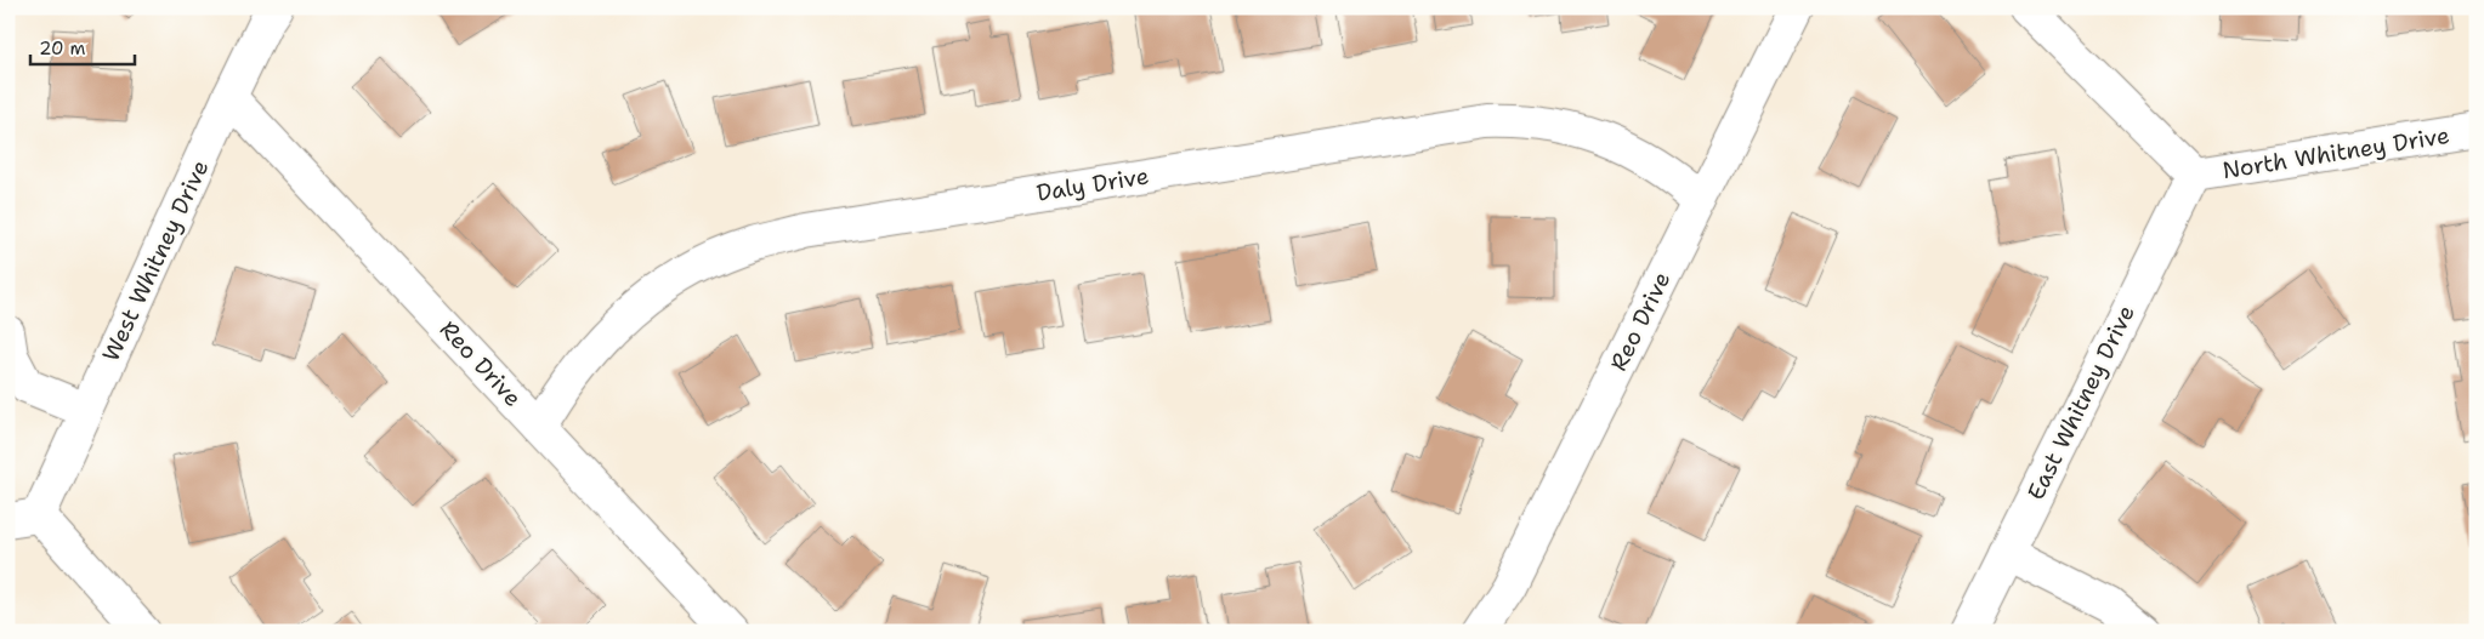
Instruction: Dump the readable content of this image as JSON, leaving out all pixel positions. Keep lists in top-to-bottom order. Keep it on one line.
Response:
{"streets":{"street":["North Whitney Drive","Daly Drive","West Whitney Drive","Reo Drive","East Whitney Drive"]},"crossings":[["North Whitney Drive","East Whitney Drive"],["Daly Drive","Reo Drive"],["West Whitney Drive","Reo Drive"]],"scale_bar":"20 m"}
